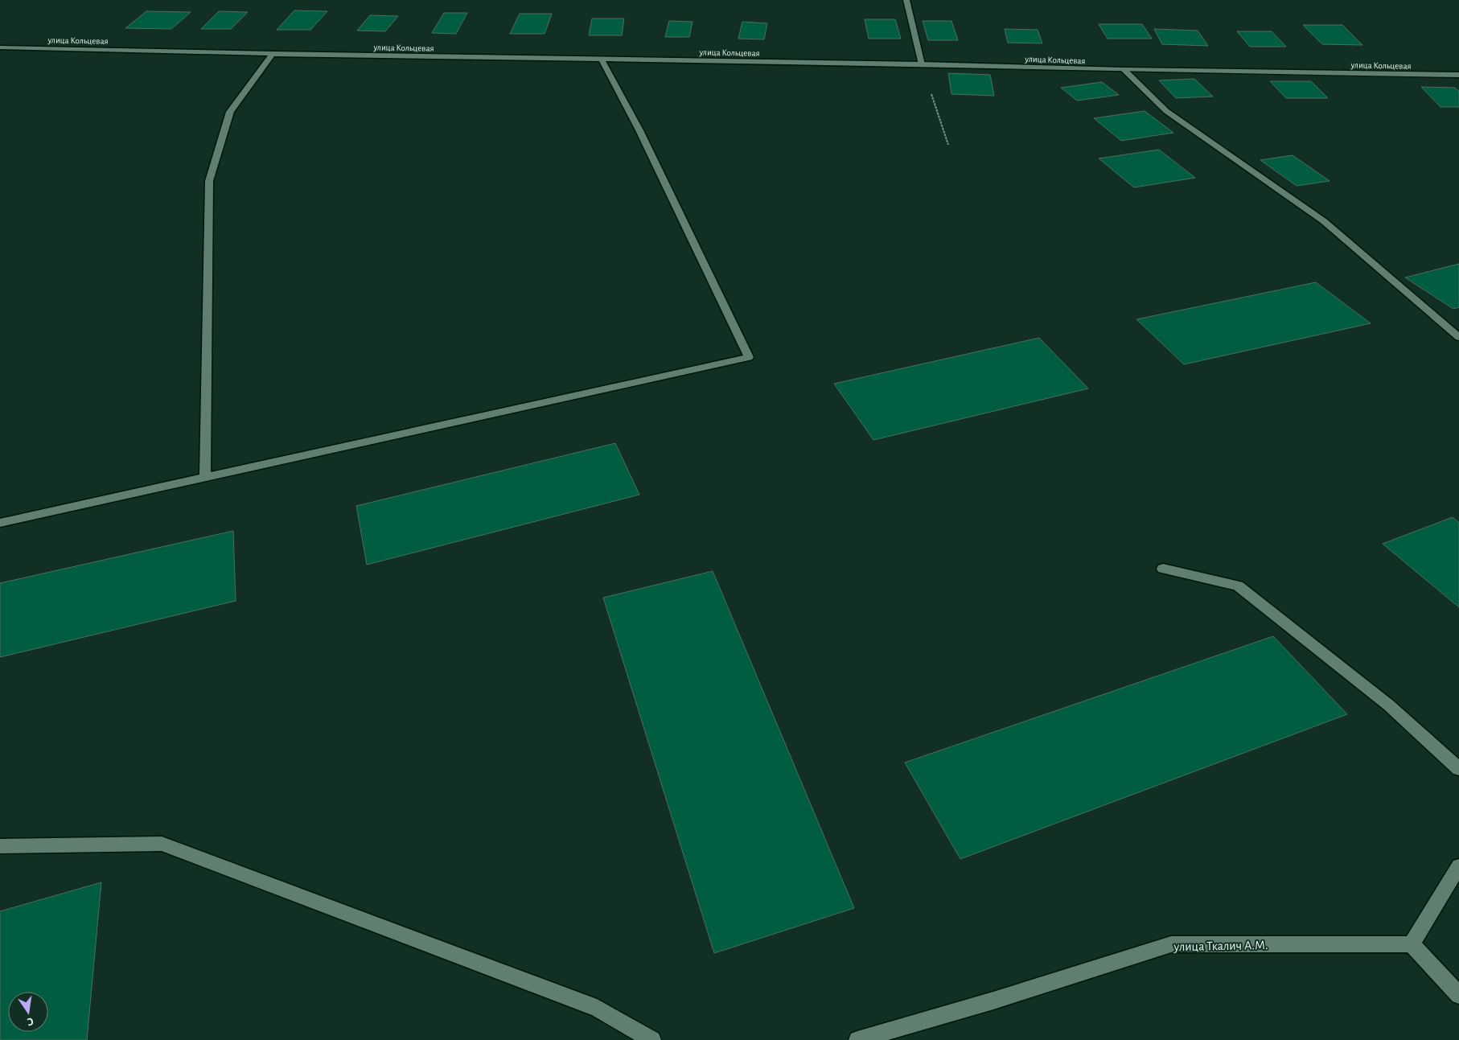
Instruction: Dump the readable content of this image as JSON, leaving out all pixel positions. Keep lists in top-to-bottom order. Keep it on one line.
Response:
{"streets":{"street":["улица Кольцевая","улица Ткалич А.М."]},"north":"bottom"}
